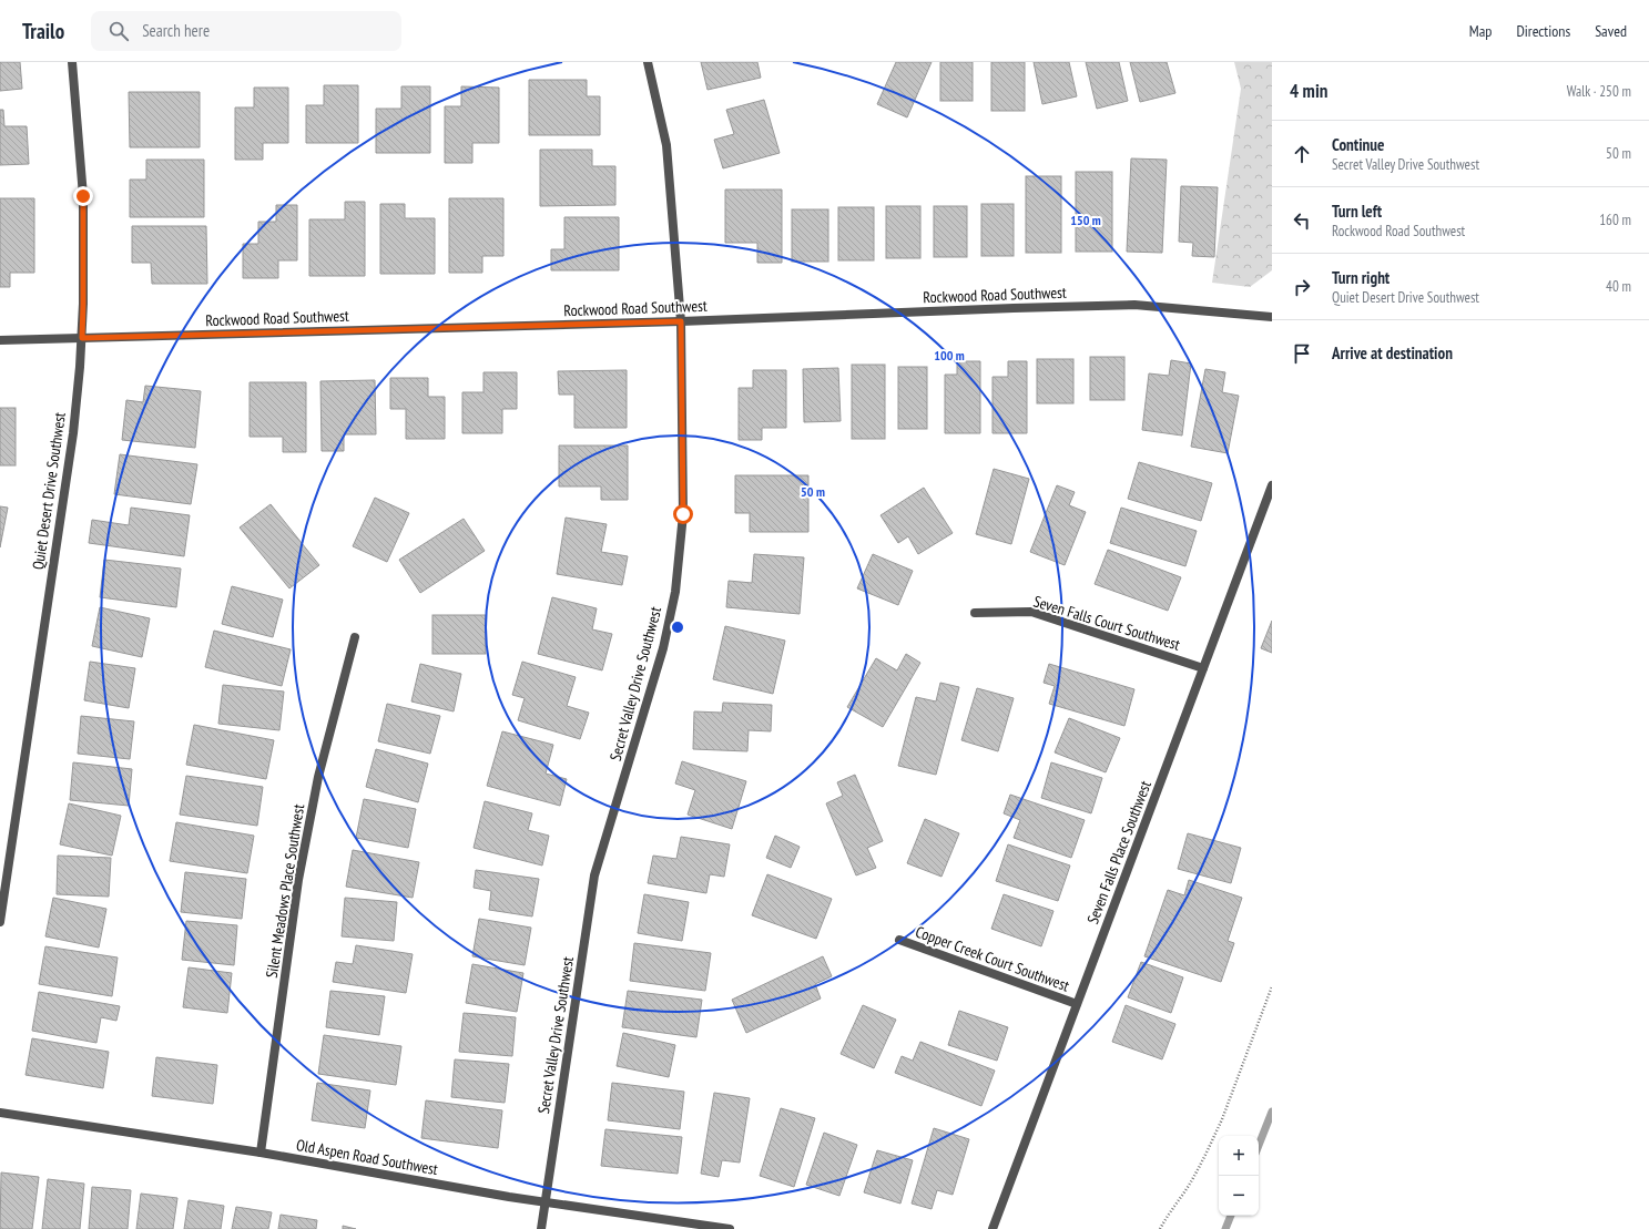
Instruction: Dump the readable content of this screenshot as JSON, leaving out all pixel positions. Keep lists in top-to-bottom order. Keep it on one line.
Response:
{"streets":{"street":["Rockwood Road Southwest","Quiet Desert Drive Southwest","Seven Falls Court Southwest","Secret Valley Drive Southwest","Seven Falls Place Southwest","Silent Meadows Place Southwest","Copper Creek Court Southwest","Old Aspen Road Southwest"]},"crossings":[["Rockwood Road Southwest","Quiet Desert Drive Southwest"],["Rockwood Road Southwest","Secret Valley Drive Southwest"],["Seven Falls Court Southwest","Seven Falls Place Southwest"],["Secret Valley Drive Southwest","Old Aspen Road Southwest"],["Seven Falls Place Southwest","Copper Creek Court Southwest"],["Silent Meadows Place Southwest","Old Aspen Road Southwest"]],"page":{"header":"Trailo","search":"Search here","nav":["Map","Directions","Saved"],"heading":["4 min","Walk · 250 m"],"list":[["Continue","Secret Valley Drive Southwest","50 m"],["Turn left","Rockwood Road Southwest","160 m"],["Turn right","Quiet Desert Drive Southwest","40 m"],"Arrive at destination"],"map_buttons":["+","−"]},"rings":["150 m","100 m","50 m"]}
